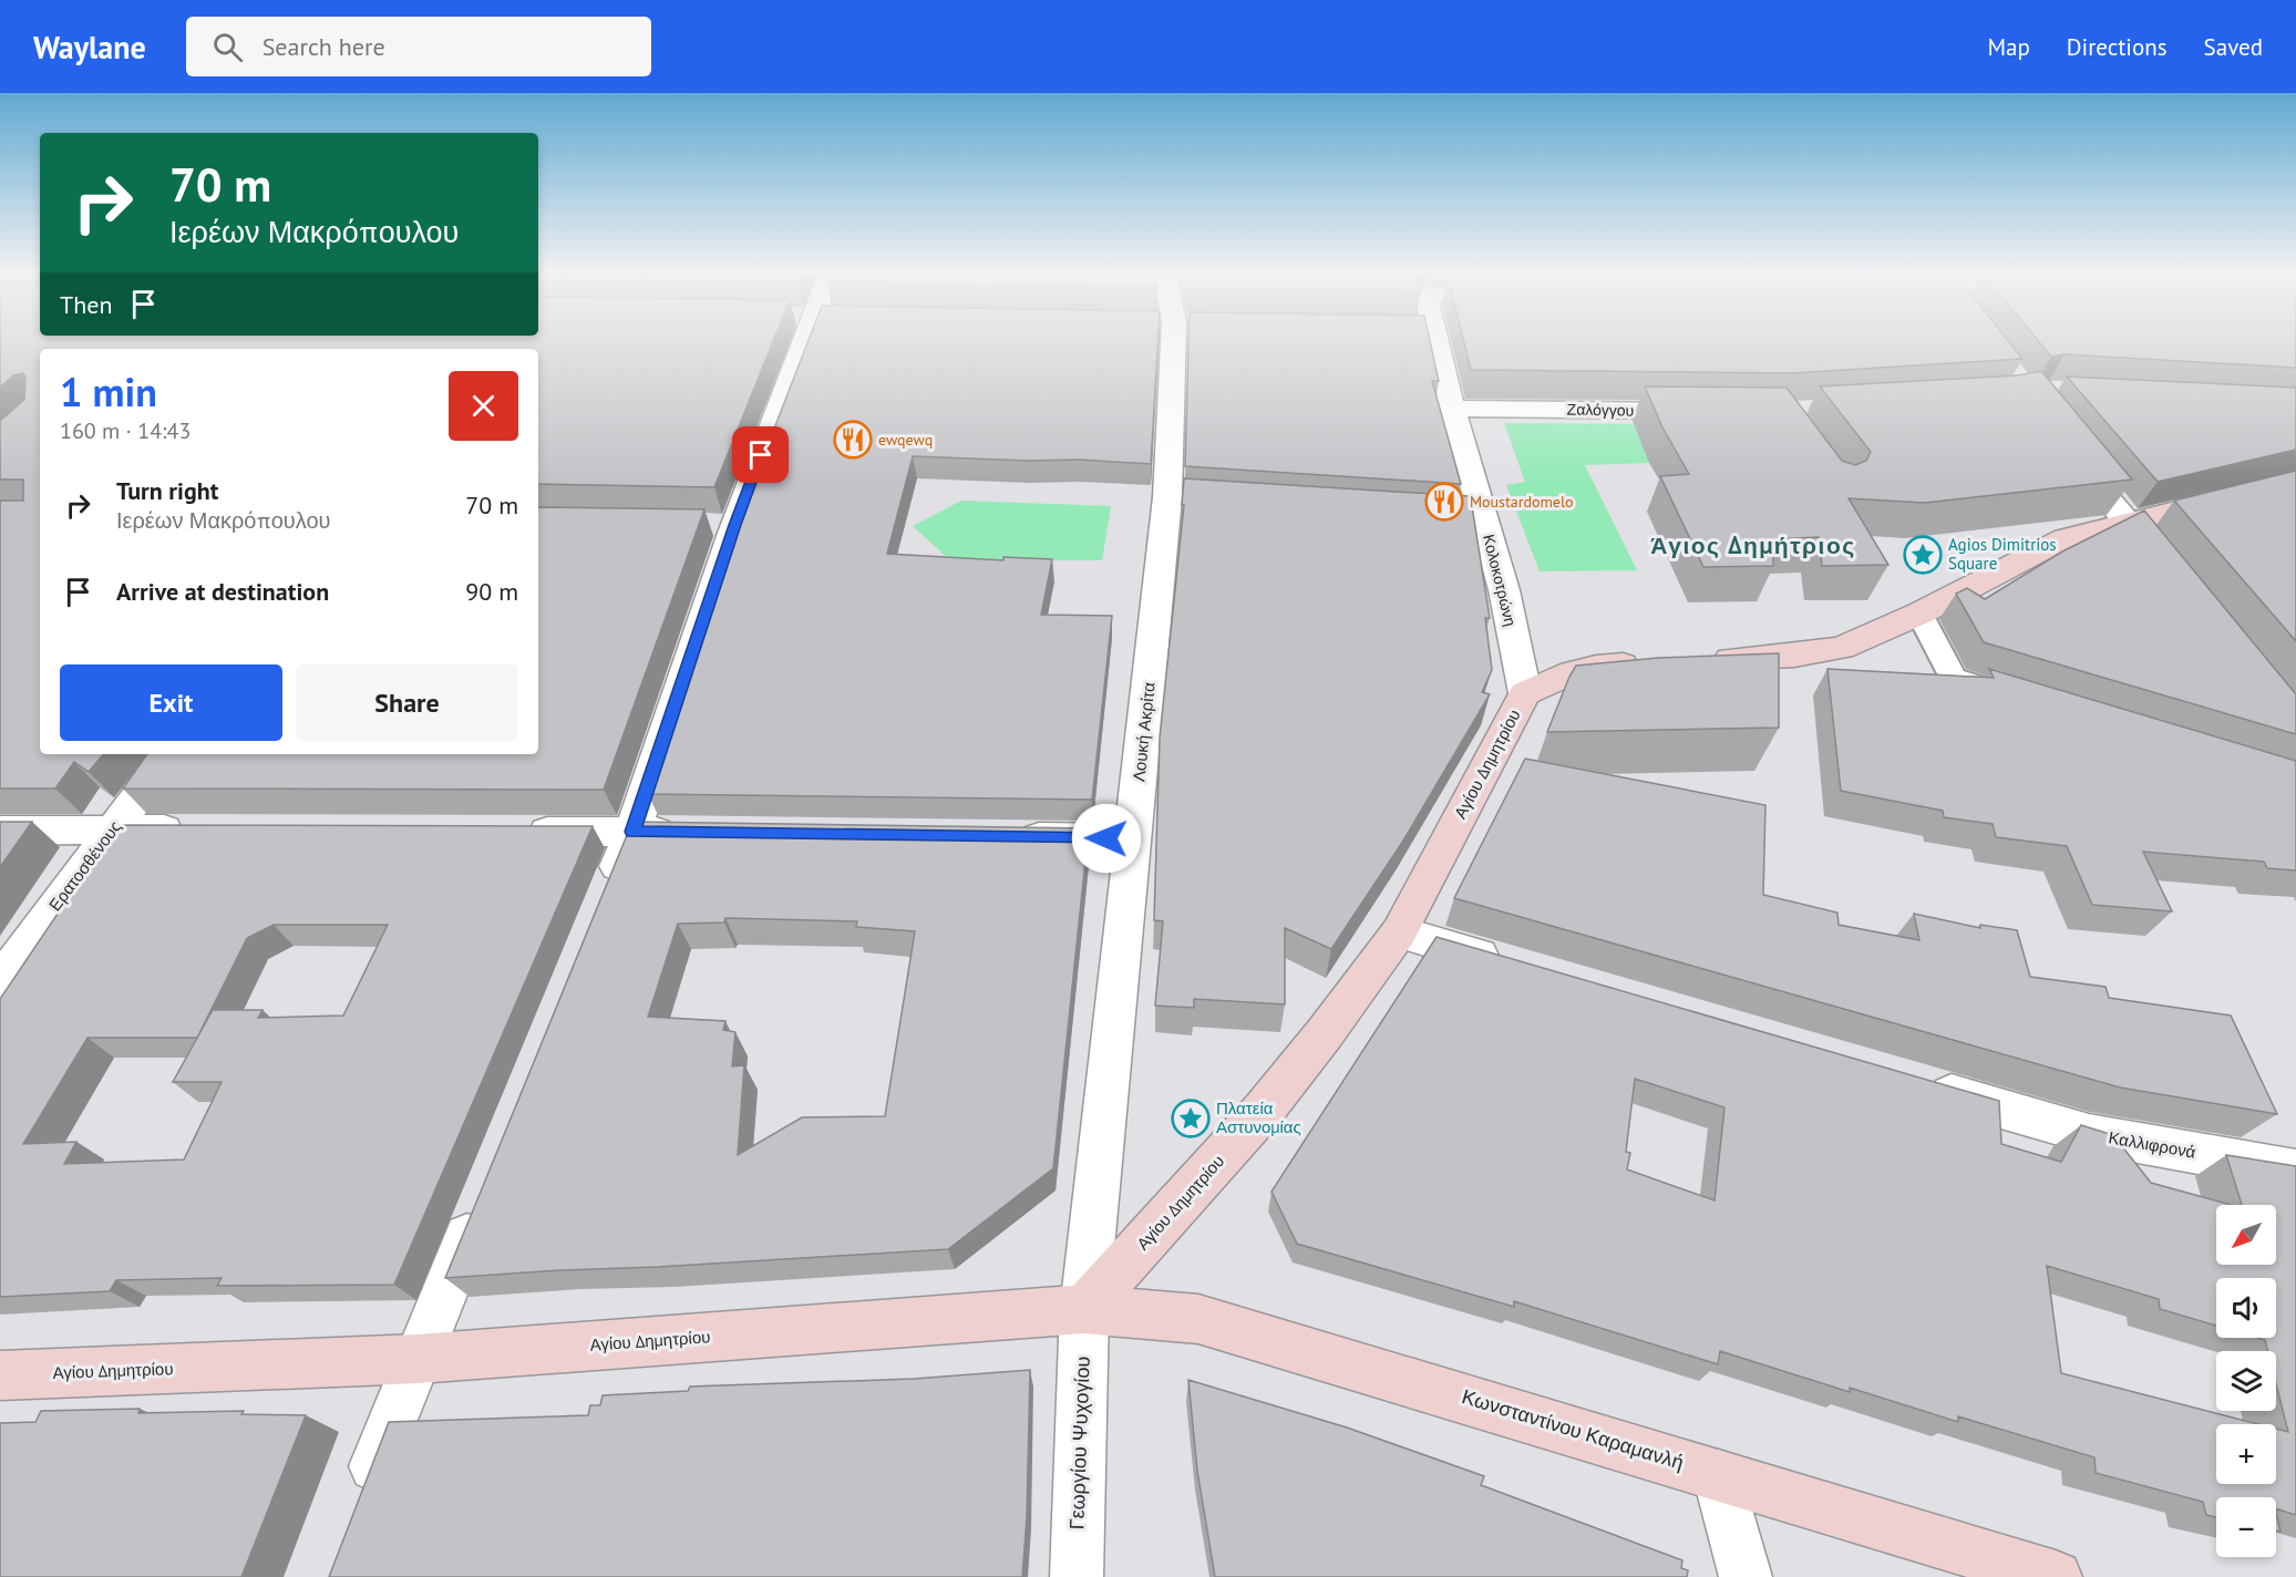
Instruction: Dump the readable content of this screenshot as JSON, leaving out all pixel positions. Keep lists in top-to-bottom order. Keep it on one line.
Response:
{"streets":{"main road":["Αγίου Δημητρίου","Κωνσταντίνου Καραμανλή"],"street":["Ζαλόγγου","Κολοκοτρώνη","Λουκή Ακρίτα","Ερατοσθένους","Καλλιφρονά","Γεωργίου Ψυχογίου"]},"crossings":[["Ζαλόγγου","Κολοκοτρώνη"],["Κολοκοτρώνη","Αγίου Δημητρίου"],["Λουκή Ακρίτα","Αγίου Δημητρίου"],["Λουκή Ακρίτα","Κωνσταντίνου Καραμανλή"],["Λουκή Ακρίτα","Γεωργίου Ψυχογίου"],["Αγίου Δημητρίου","Κωνσταντίνου Καραμανλή"],["Αγίου Δημητρίου","Γεωργίου Ψυχογίου"],["Κωνσταντίνου Καραμανλή","Γεωργίου Ψυχογίου"]],"districts":["Άγιος Δημήτριος"],"places":{"restaurant":["ewqewq","Moustardomelo"],"place":["Agios Dimitrios Square","Πλατεία Αστυνομίας"]},"north":"bottom left","page":{"header":"Waylane","search":"Search here","nav":["Map","Directions","Saved"],"turn":["70 m","Ιερέων Μακρόπουλου"],"then":"Then","heading":["1 min","160 m · 14:43"],"list":[{"name":"Turn right","note":"Ιερέων Μακρόπουλου","value":"70 m"},{"name":"Arrive at destination","value":"90 m"}],"buttons":["Exit","Share"],"map_buttons":["+","−"]}}
